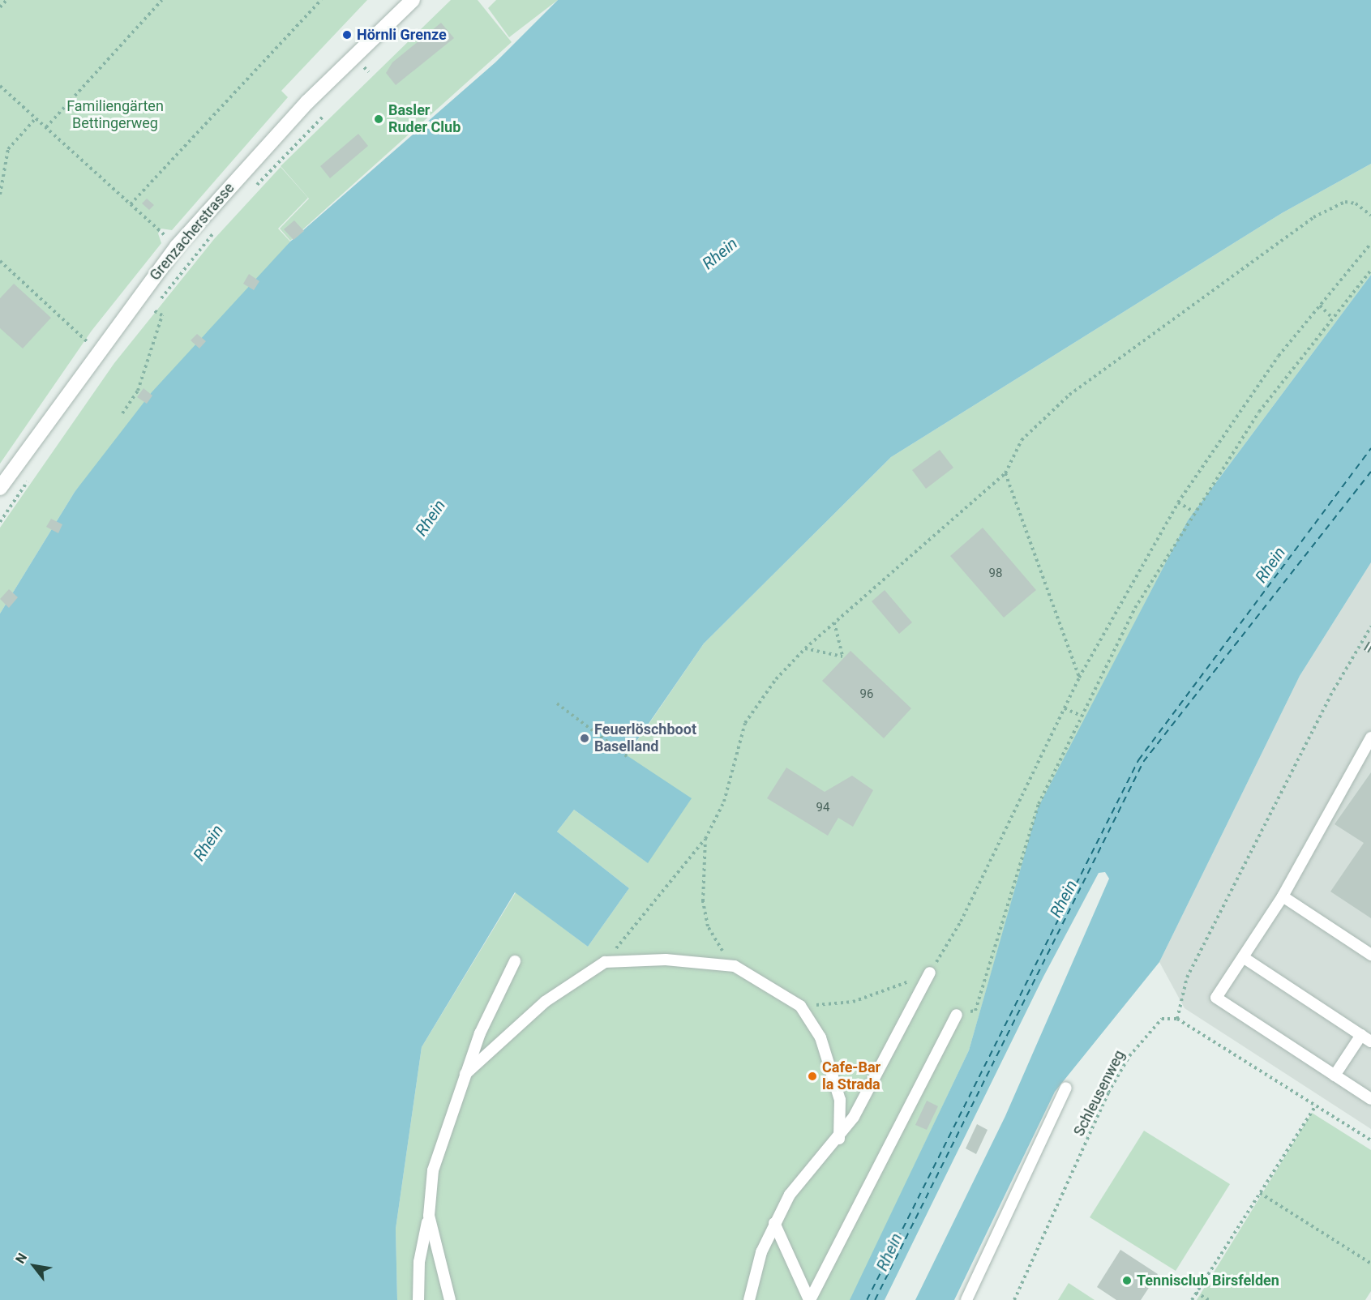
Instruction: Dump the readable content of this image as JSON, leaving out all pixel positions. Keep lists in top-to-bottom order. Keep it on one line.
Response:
{"streets":{"main road":["Grenzacherstrasse"],"path":["Schleusenweg"]},"water":["Rhein"],"parks":["Familiengärten Bettingerweg"],"places":["Hörnli Grenze","Basler Ruder Club","Feuerlöschboot Baselland","Cafe-Bar la Strada","Tennisclub Birsfelden"],"house_numbers":["98","96","94"],"north":"top left"}
